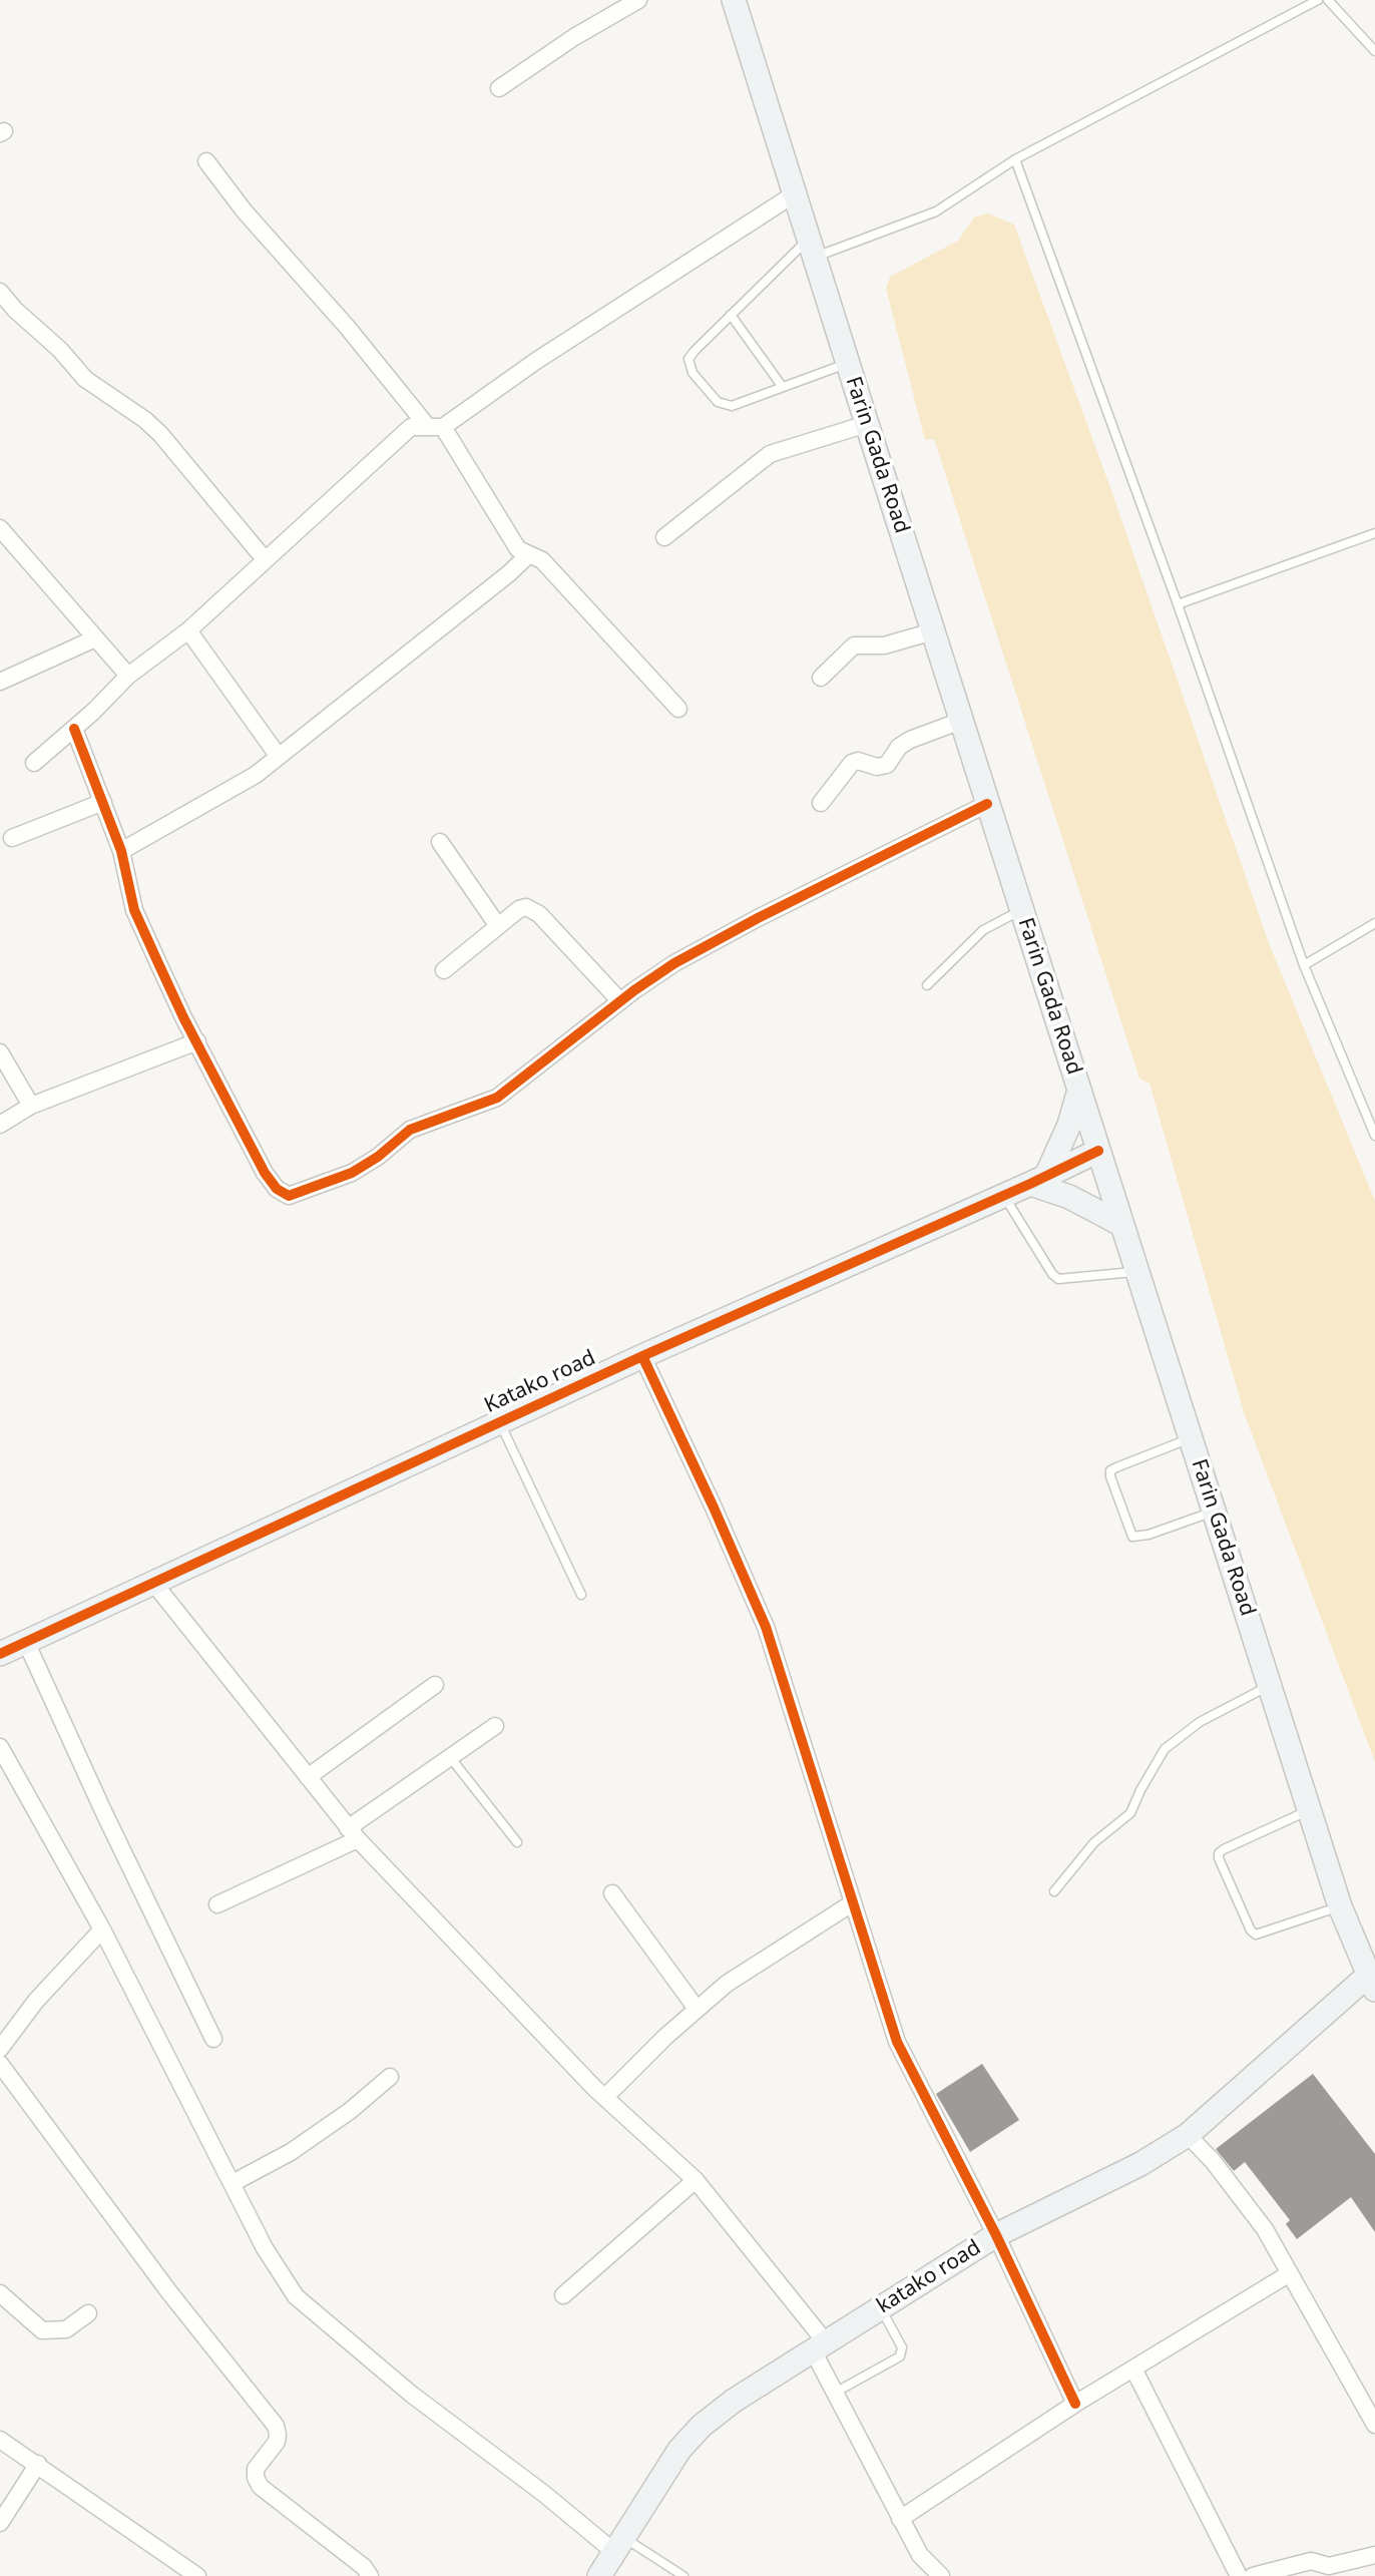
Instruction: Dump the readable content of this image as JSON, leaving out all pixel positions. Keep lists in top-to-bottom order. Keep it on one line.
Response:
{"streets":{"main road":["Farin Gada Road","Katako road","katako road"]},"crossings":[["Farin Gada Road","Katako road"],["Farin Gada Road","katako road"]]}
